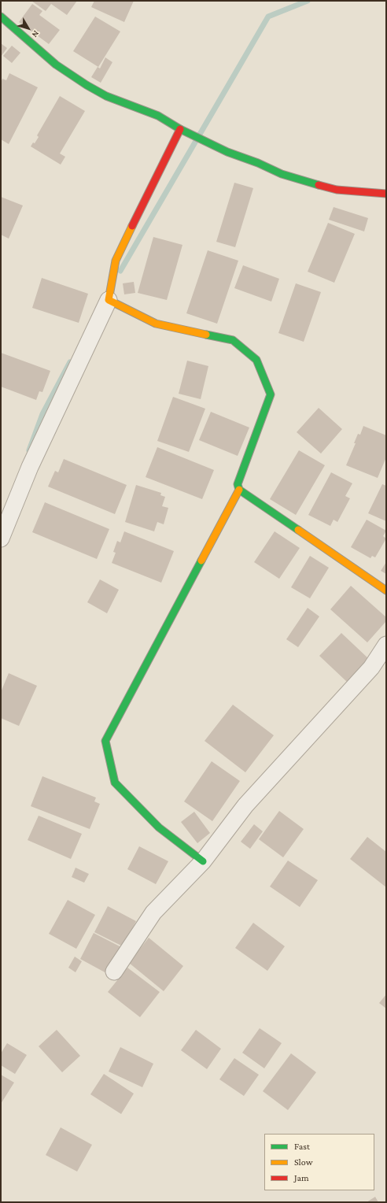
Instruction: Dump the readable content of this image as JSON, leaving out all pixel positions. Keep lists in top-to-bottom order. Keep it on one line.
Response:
{"legend":["Fast","Slow","Jam"],"north":"bottom right"}
